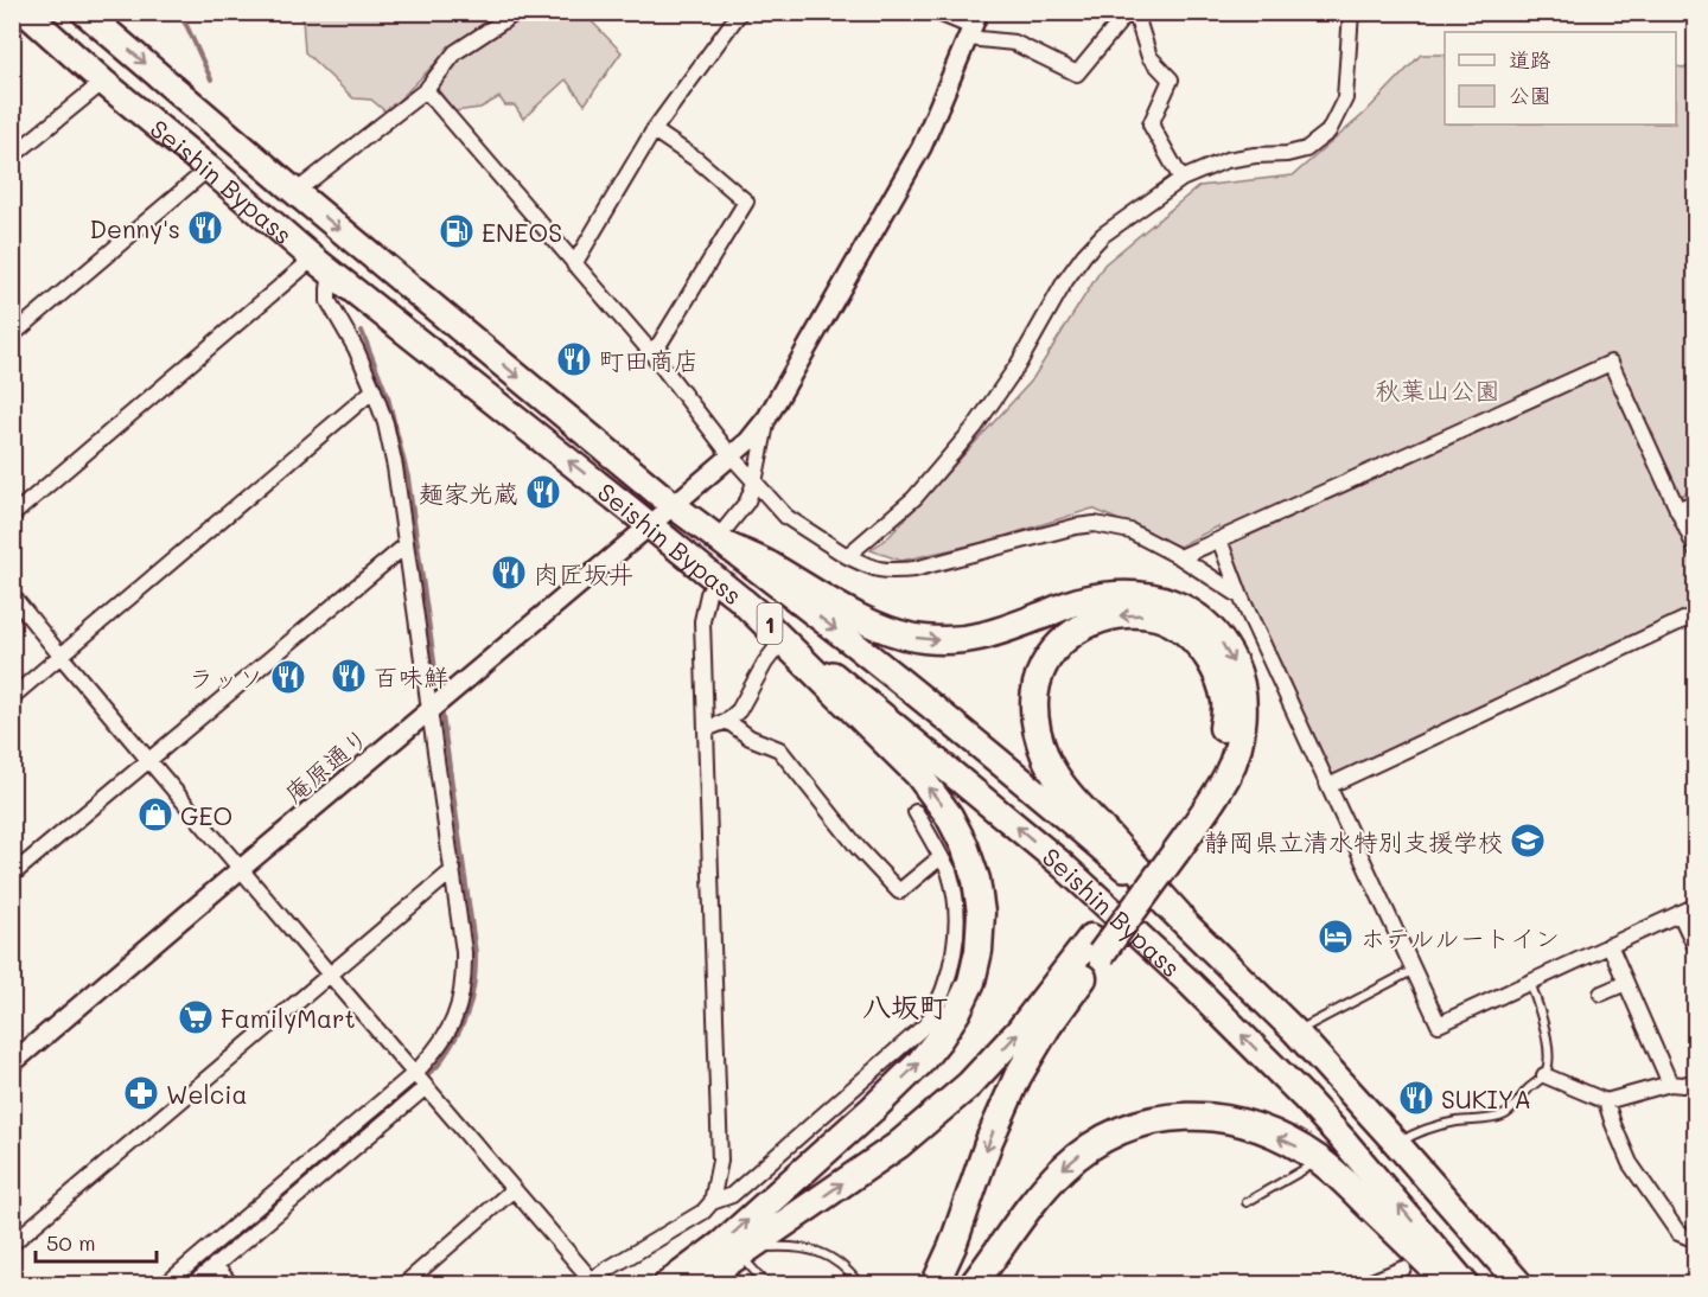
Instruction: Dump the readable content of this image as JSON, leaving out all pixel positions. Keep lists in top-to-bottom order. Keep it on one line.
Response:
{"streets":{"highway":["Seishin Bypass","1"],"street":["庵原通り"]},"crossings":[["Seishin Bypass","庵原通り"]],"districts":["八坂町"],"parks":["秋葉山公園"],"places":{"restaurant":["Denny's","町田商店","麺家光蔵","肉匠坂井","百味鮮","ラッソ","SUKIYA"],"fuel station":["ENEOS"],"shop":["GEO"],"school or university":["静岡県立清水特別支援学校"],"hotel":["ホテルルートイン"],"supermarket":["FamilyMart"],"pharmacy":["Welcia"]},"legend":["道路","公園"],"scale_bar":"50 m"}
